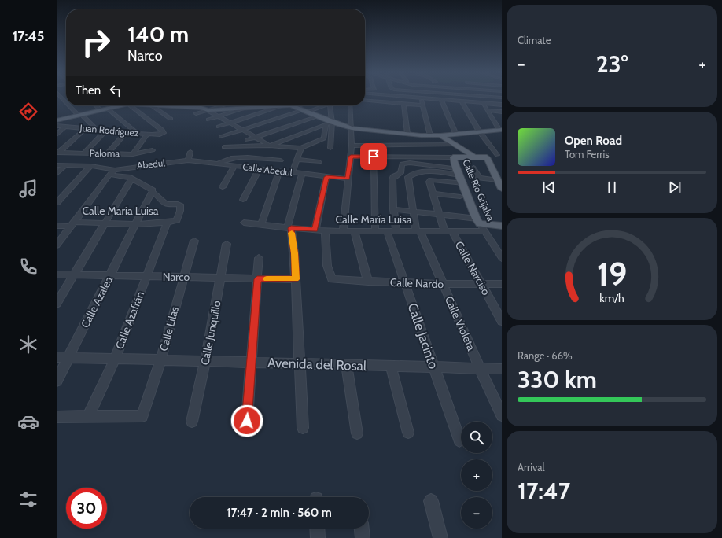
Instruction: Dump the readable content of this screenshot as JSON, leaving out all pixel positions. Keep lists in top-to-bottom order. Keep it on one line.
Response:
{"streets":{"main road":["Calle Río Grijalva","Calle María Luisa"],"street":["Juan Rodríguez","Paloma","Abedul","Calle Abedul","Calle Narciso","Narco","Calle Nardo","Calle Azalea","Calle Azafrán","Calle Violeta","Calle Lilas","Calle Junquillo","Calle Jacinto","Avenida del Rosal"]},"crossings":[["Paloma","Abedul"],["Abedul","Calle Abedul"],["Calle Río Grijalva","Calle María Luisa"],["Calle Río Grijalva","Calle Narciso"],["Calle Río Grijalva","Calle Violeta"],["Calle María Luisa","Calle Narciso"],["Calle María Luisa","Calle Nardo"],["Calle María Luisa","Calle Azalea"],["Calle María Luisa","Calle Azafrán"],["Calle María Luisa","Calle Violeta"],["Calle María Luisa","Calle Jacinto"],["Calle Narciso","Calle Nardo"],["Narco","Calle Azalea"],["Narco","Calle Azafrán"],["Narco","Calle Lilas"],["Narco","Calle Junquillo"],["Calle Nardo","Calle Violeta"],["Calle Nardo","Calle Jacinto"],["Calle Azalea","Avenida del Rosal"],["Calle Azafrán","Calle Lilas"],["Calle Azafrán","Avenida del Rosal"],["Calle Violeta","Avenida del Rosal"],["Calle Lilas","Avenida del Rosal"],["Calle Junquillo","Avenida del Rosal"],["Calle Jacinto","Avenida del Rosal"]],"page":{"tabs":"17:45","tile":["Climate",["Range · 66%","330 km"],["Arrival","17:47"]],"turn":["140 m","Narco"],"heat":["−","23°","+"],"then":"Then","song":["Open Road","Tom Ferris"],"map_buttons":["+","−"],"limit":"30","trip":"17:47 · 2 min · 560 m","gauge":["19","km/h"]}}
